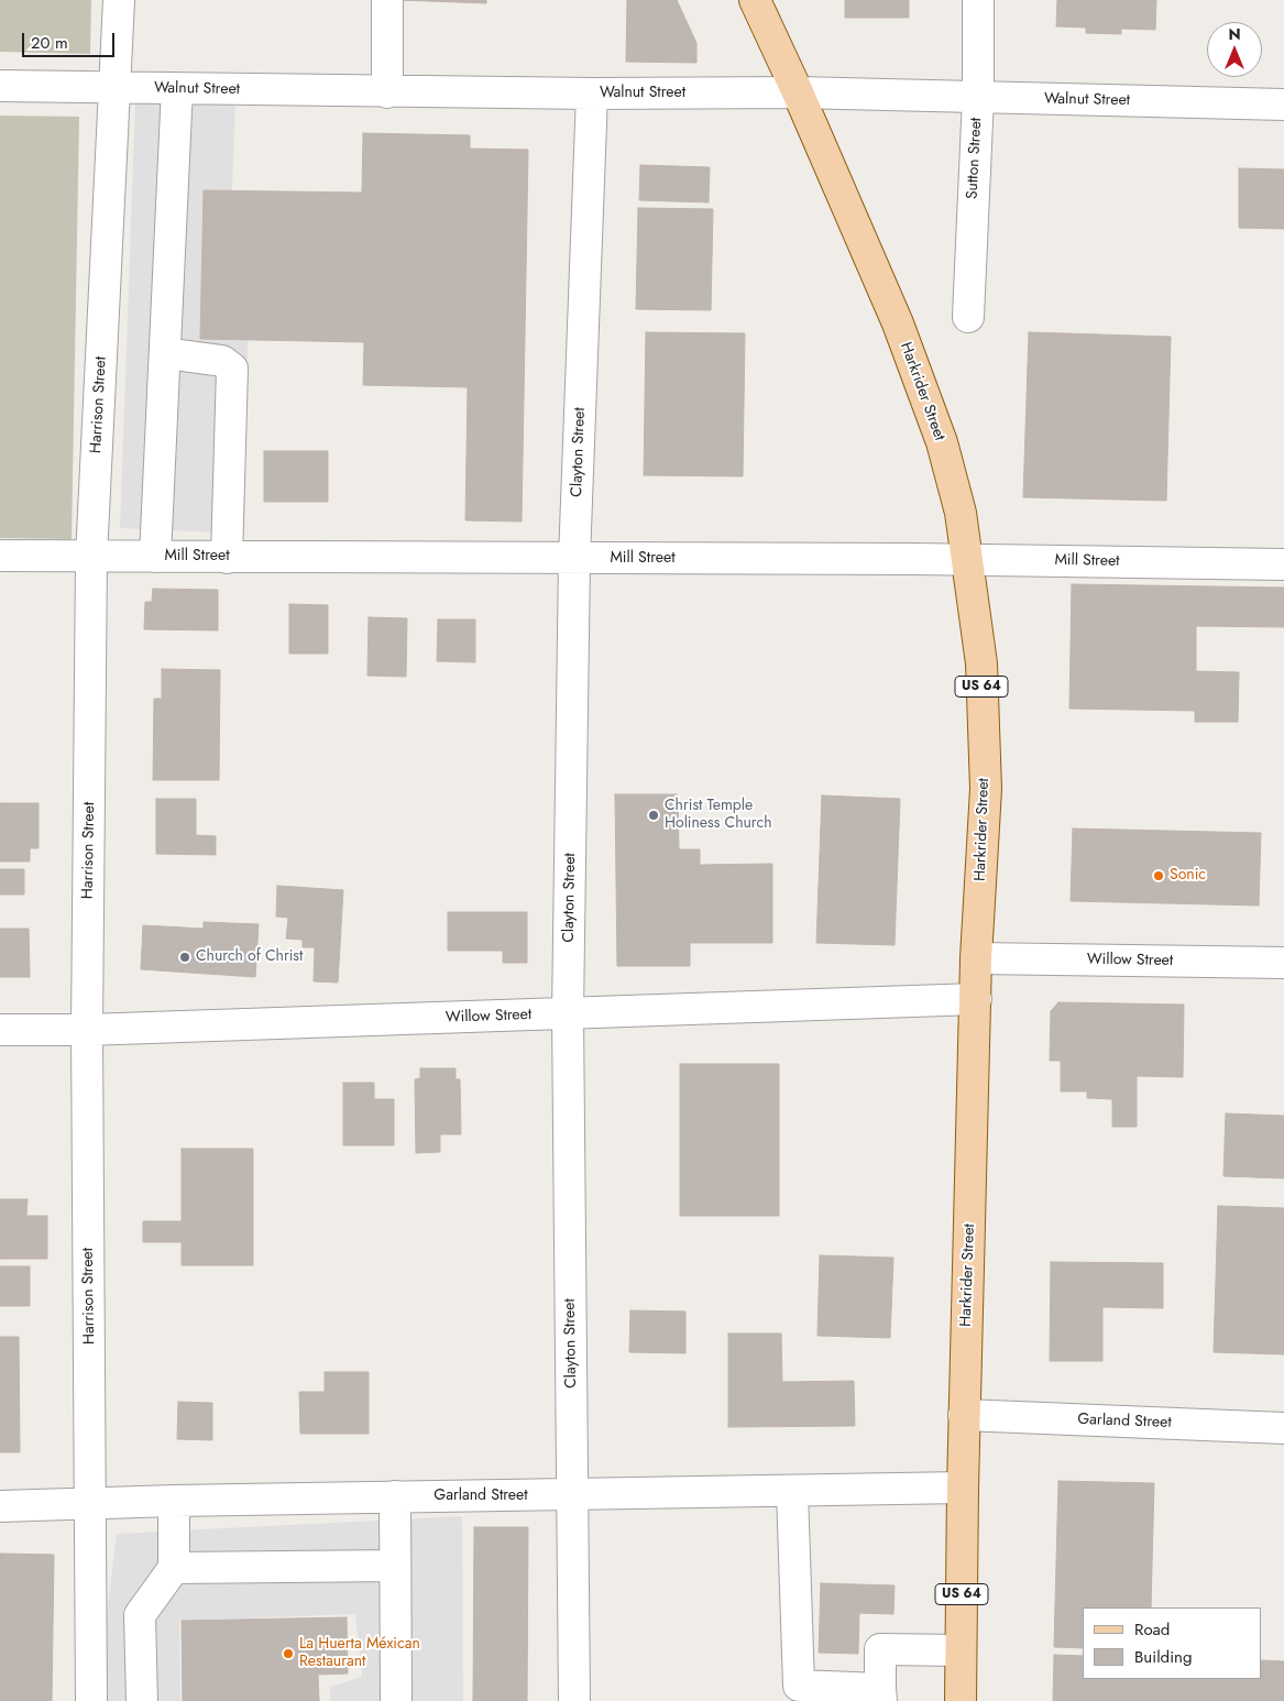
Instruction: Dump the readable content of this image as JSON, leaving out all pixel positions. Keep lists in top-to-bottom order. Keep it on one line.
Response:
{"streets":{"main road":["Harkrider Street","US 64"],"street":["Walnut Street","Sutton Street","Harrison Street","Clayton Street","Mill Street","Willow Street","Garland Street"]},"crossings":[["Walnut Street","Sutton Street"],["Walnut Street","Harkrider Street"],["Walnut Street","Harrison Street"],["Walnut Street","Clayton Street"],["Harkrider Street","Mill Street"],["Harkrider Street","Willow Street"],["Harkrider Street","Garland Street"],["Harrison Street","Mill Street"],["Harrison Street","Willow Street"],["Harrison Street","Garland Street"],["Clayton Street","Mill Street"],["Clayton Street","Willow Street"],["Clayton Street","Garland Street"]],"places":["Christ Temple Holiness Church","Sonic","Church of Christ","La Huerta Méxican Restaurant"],"legend":["Road","Building"],"scale_bar":"20 m","north":"top"}
